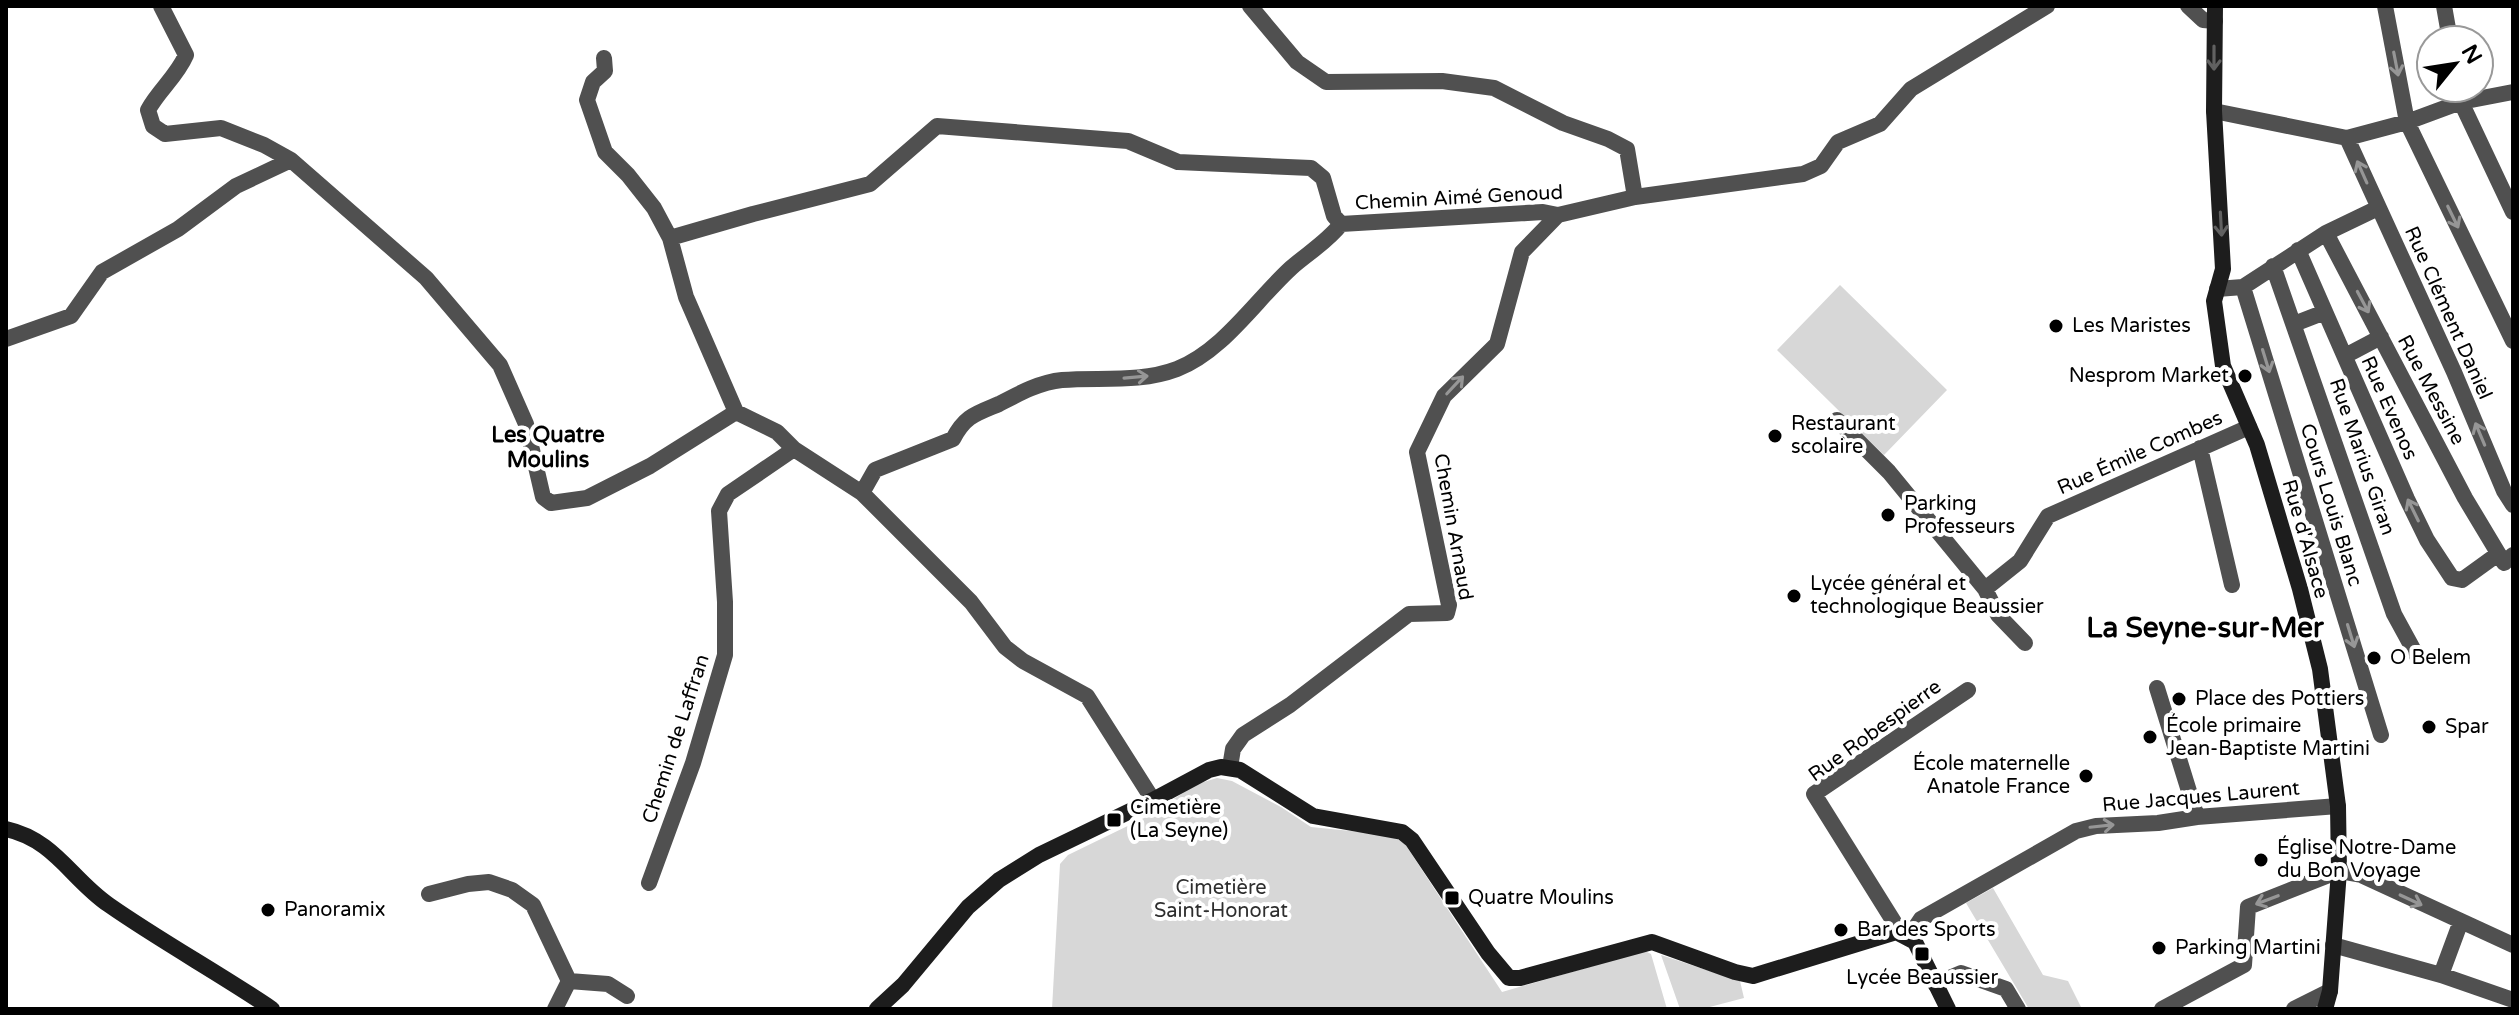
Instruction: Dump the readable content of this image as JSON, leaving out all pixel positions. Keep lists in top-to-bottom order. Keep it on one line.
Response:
{"streets":{"street":["Chemin Aimé Genoud","Rue Clément Daniel","Rue Messine","Rue Evenos","Rue Émile Combes","Rue Marius Giran","Cours Louis Blanc","Chemin Arnaud","Rue d'Alsace","Rue Robespierre","Chemin de Laffran","Rue Jacques Laurent"]},"crossings":[["Chemin Aimé Genoud","Chemin Arnaud"],["Rue Messine","Rue Evenos"],["Rue Émile Combes","Rue d'Alsace"],["Rue d'Alsace","Rue Jacques Laurent"],["Rue Robespierre","Rue Jacques Laurent"]],"one_way":["Chemin Aimé Genoud","Rue Evenos","Chemin Arnaud","Rue Jacques Laurent"],"districts":["Les Quatre Moulins","La Seyne-sur-Mer"],"parks":["Cimetière Saint-Honorat"],"places":{"other":["Les Maristes","Nesprom Market","Restaurant scolaire","Parking Professeurs","Lycée général et technologique Beaussier","O Belem","Place des Pottiers","Spar","École primaire Jean-Baptiste Martini","École maternelle Anatole France","Église Notre-Dame du Bon Voyage","Panoramix","Bar des Sports","Parking Martini"],"transit":["Cimetière (La Seyne)","Quatre Moulins","Lycée Beaussier"]},"north":"top right"}
